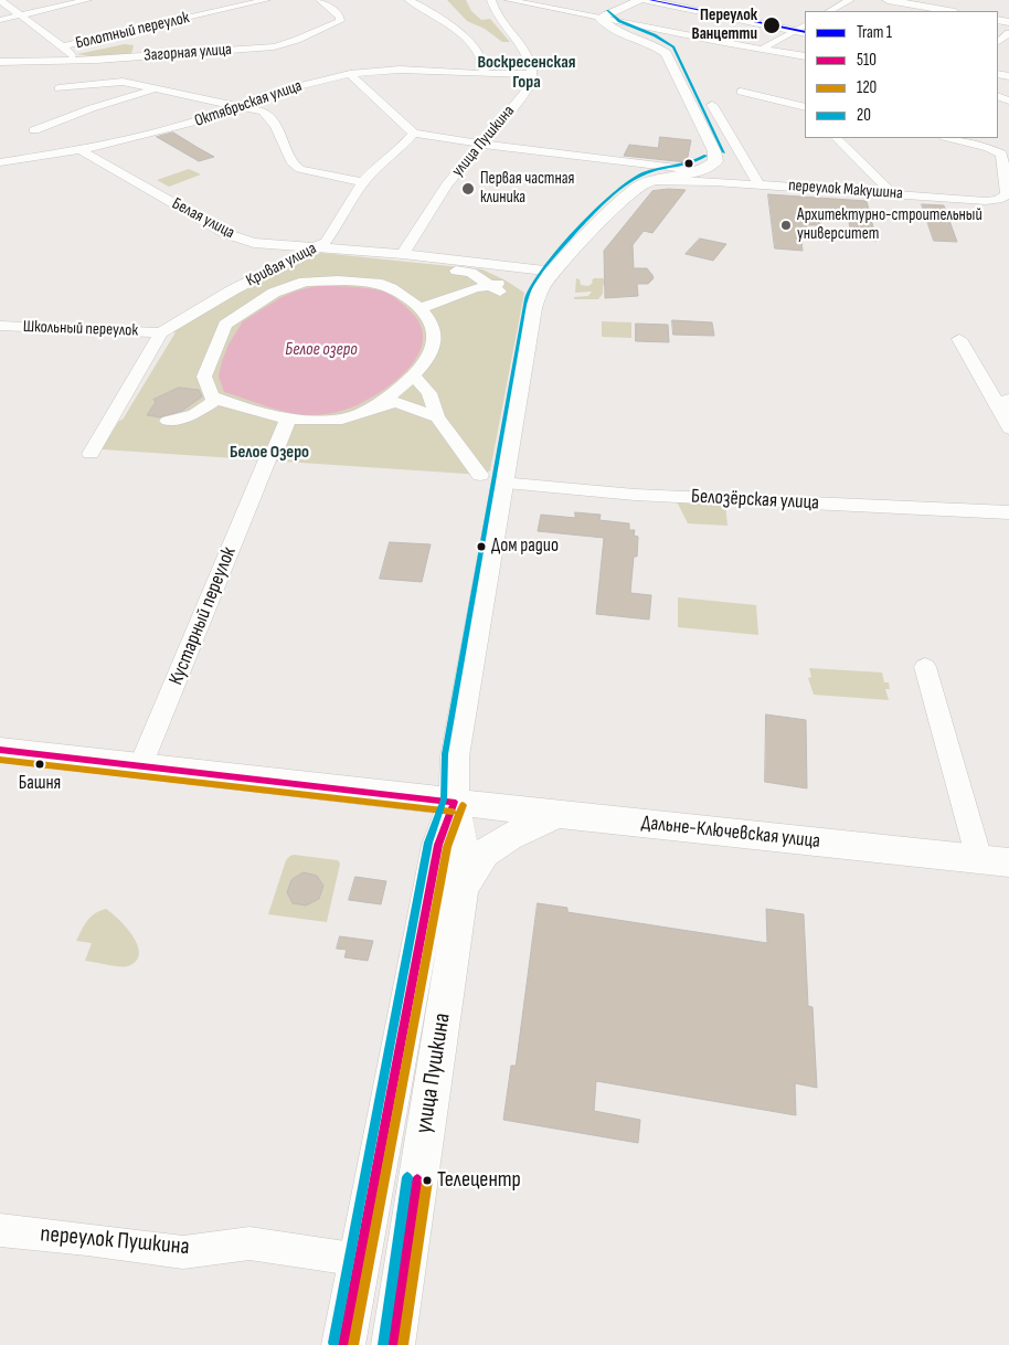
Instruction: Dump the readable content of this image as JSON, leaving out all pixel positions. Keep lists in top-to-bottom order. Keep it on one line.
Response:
{"streets":{"main road":["улица Пушкина","Дальне-Ключевская улица"],"street":["Болотный переулок","Загорная улица","Октябрьская улица","переулок Макушина","Белая улица","Кривая улица","Школьный переулок","Белозёрская улица","Кустарный переулок","переулок Пушкина"]},"crossings":[["Октябрьская улица","улица Пушкина"],["Октябрьская улица","Белая улица"],["улица Пушкина","переулок Макушина"],["улица Пушкина","Белая улица"],["улица Пушкина","Белозёрская улица"],["улица Пушкина","Кустарный переулок"],["улица Пушкина","Дальне-Ключевская улица"],["улица Пушкина","переулок Пушкина"],["Белая улица","Кривая улица"],["Белая улица","Кустарный переулок"],["Кривая улица","Школьный переулок"],["Кустарный переулок","Дальне-Ключевская улица"]],"districts":["Воскресенская Гора","Белое Озеро"],"water":["Белое озеро"],"places":["Переулок Ванцетти","Первая частная клиника","Архитектурно-строительный университет","Дом радио","Башня","Телецентр"],"lines":["tram line 1","transit line 20","transit line 510","transit line 120"],"legend":["Tram 1","510","120","20"]}
